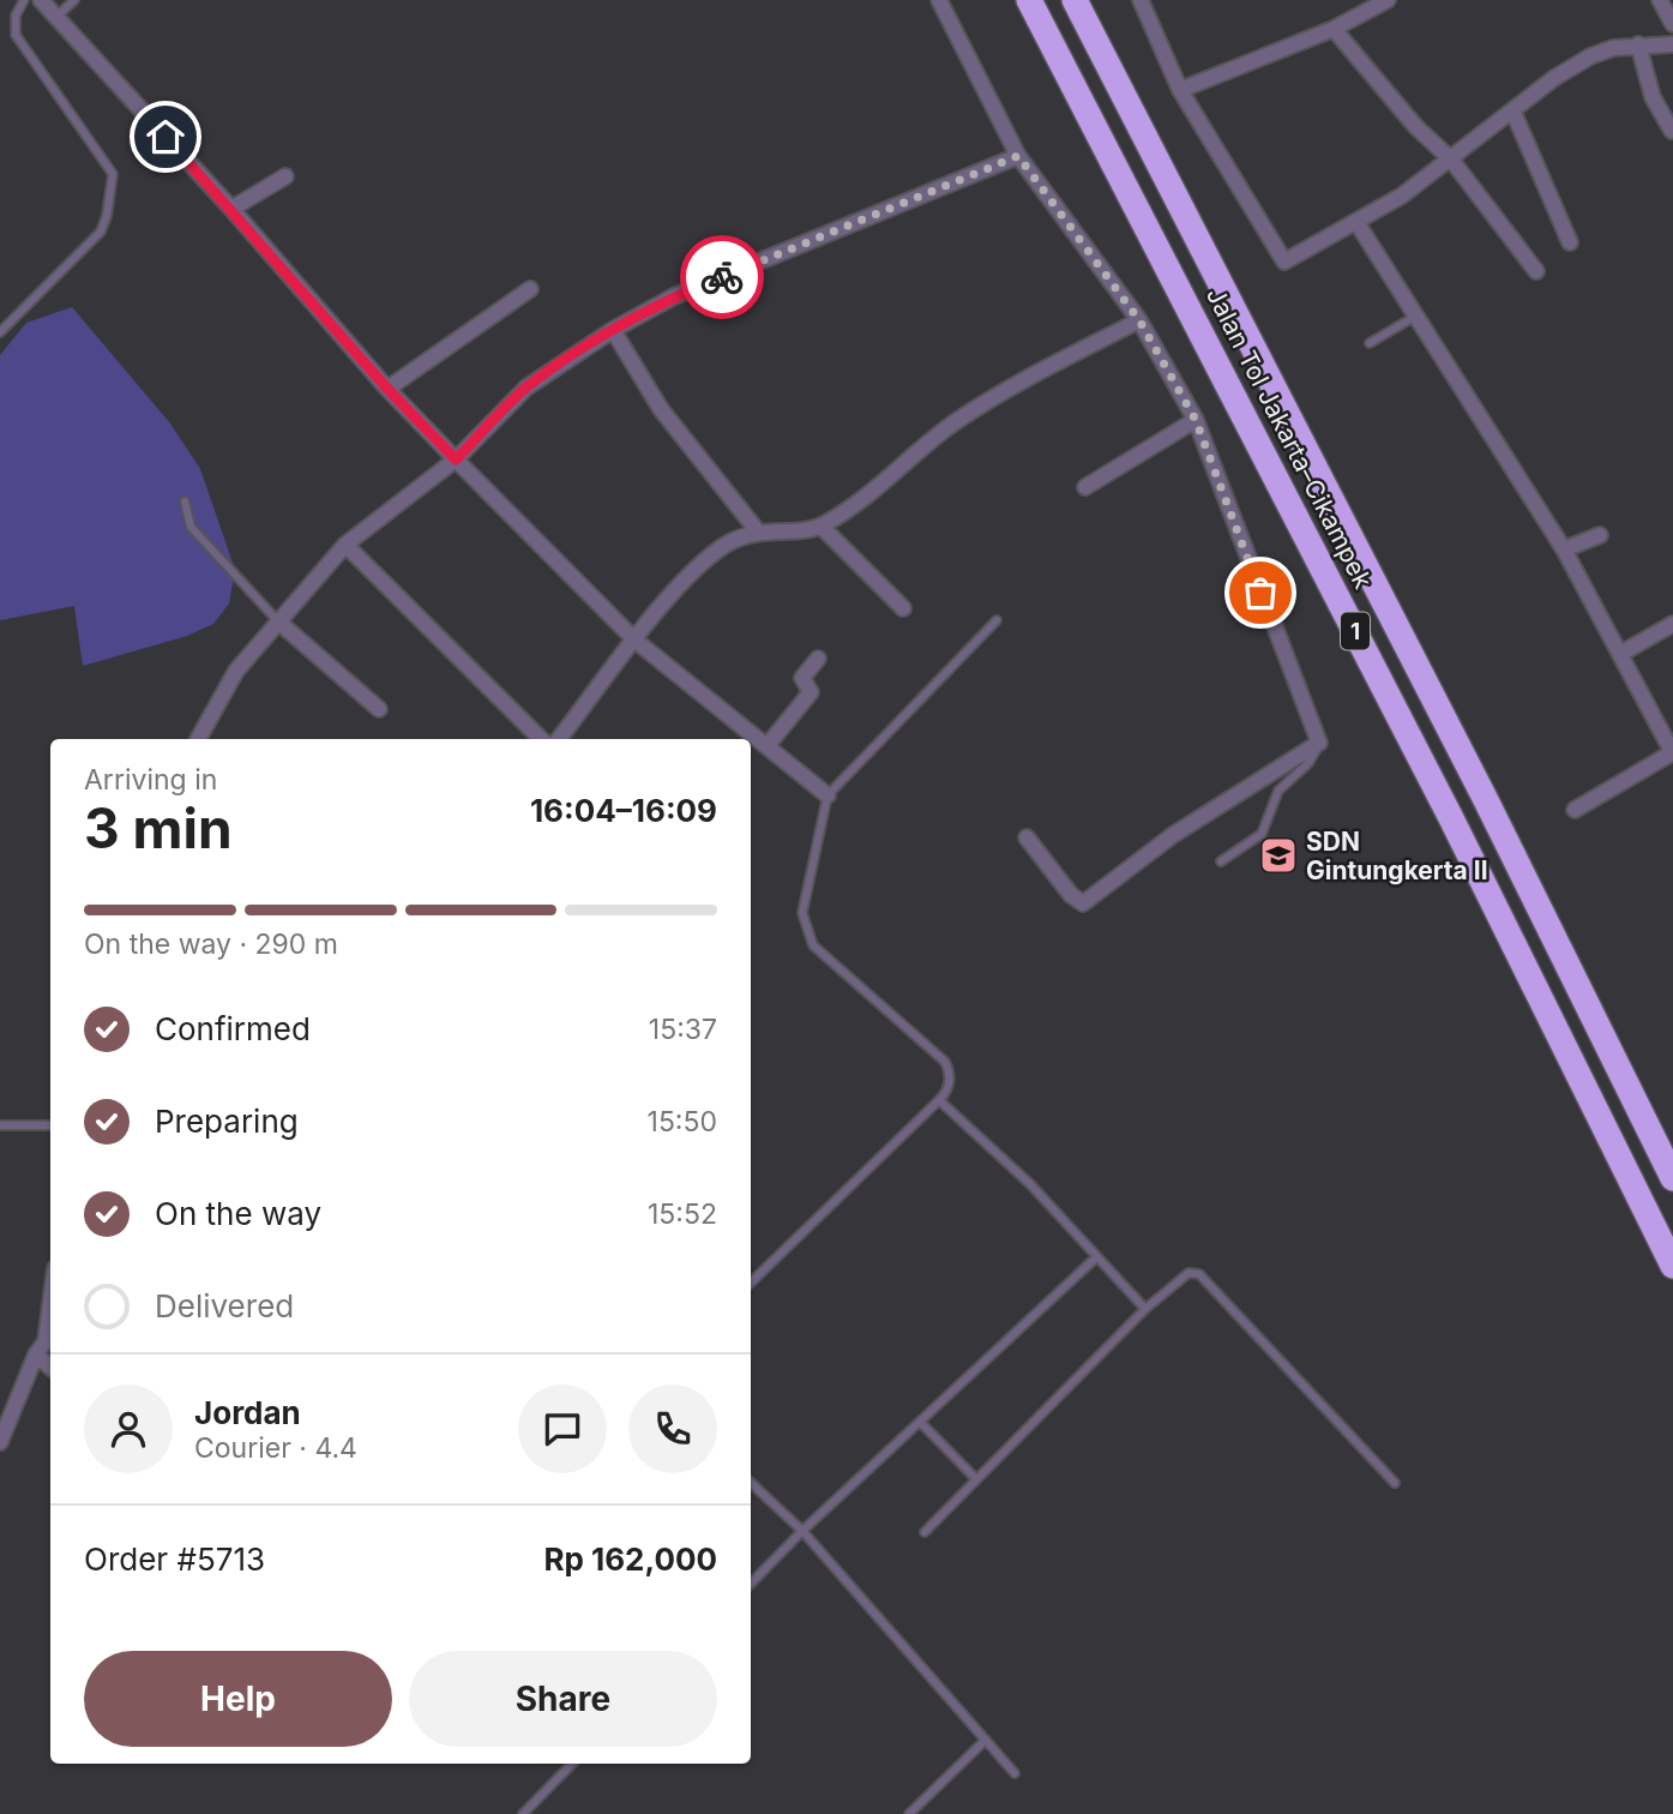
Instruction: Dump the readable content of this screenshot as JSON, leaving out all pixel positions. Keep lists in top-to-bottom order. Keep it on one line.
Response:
{"streets":{"highway":["Jalan Tol Jakarta–Cikampek","1"]},"places":{"school or university":["SDN Gintungkerta II"]},"page":{"heading":["3 min","Arriving in","16:04–16:09"],"panel":["Jordan","Courier · 4.4","Order #5713","Rp 162,000"],"bar":"On the way · 290 m","list":[["Confirmed","15:37"],["Preparing","15:50"],["On the way","15:52"],"Delivered"],"buttons":["Help","Share"]}}
